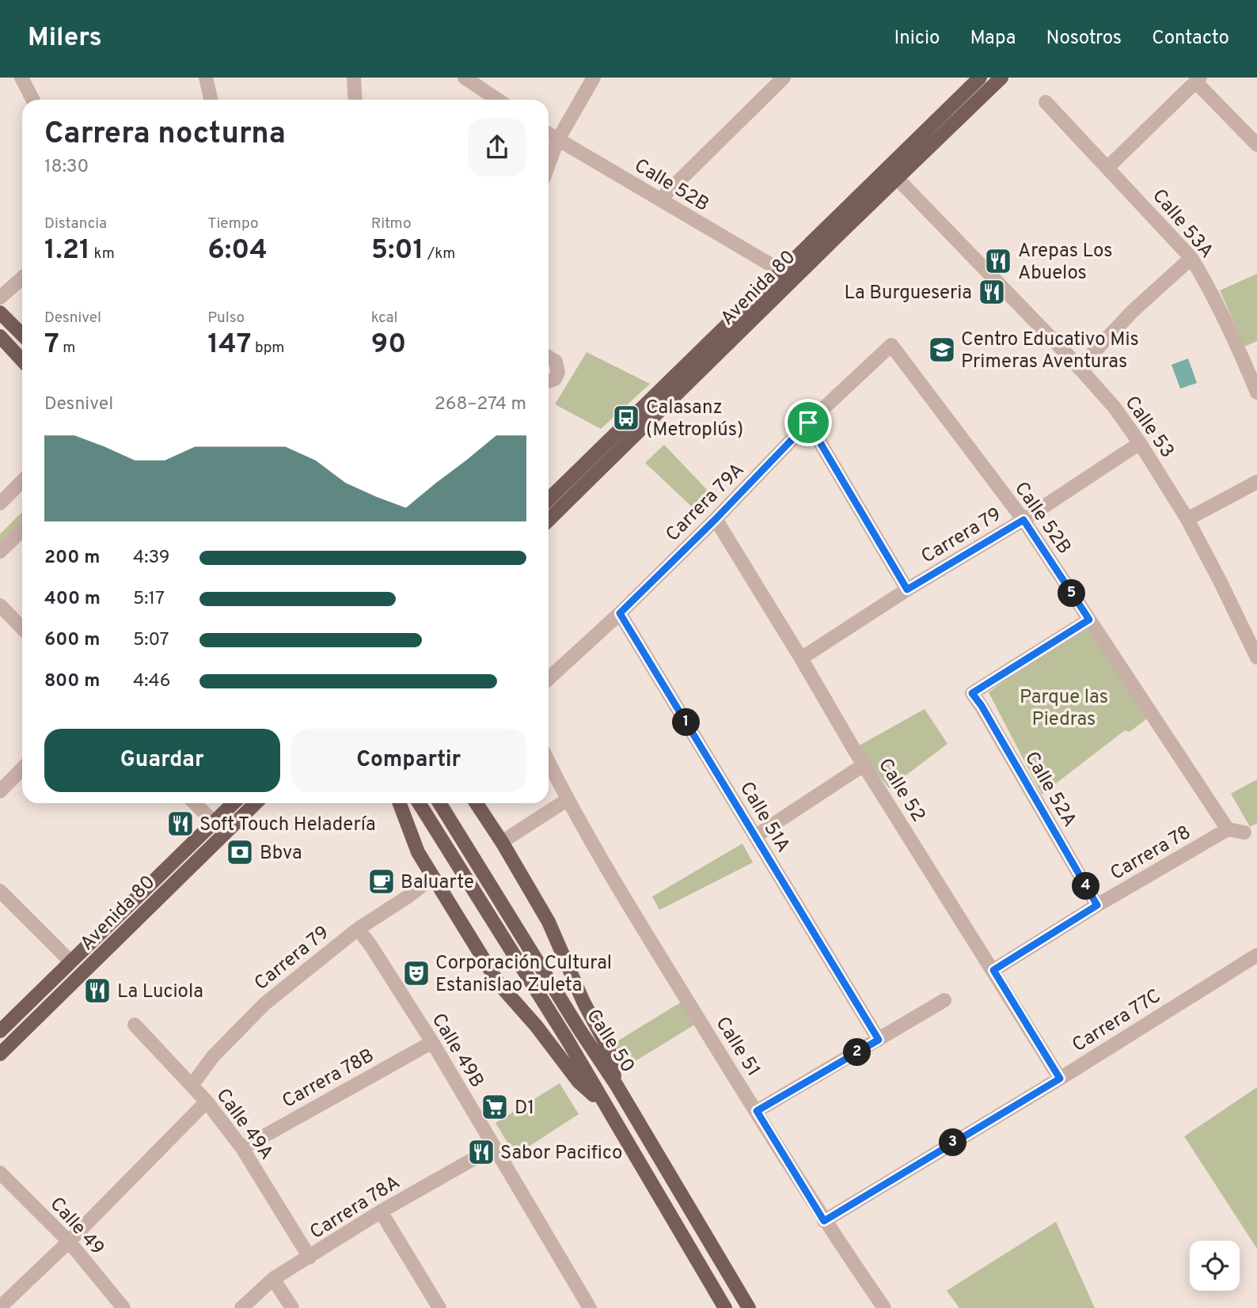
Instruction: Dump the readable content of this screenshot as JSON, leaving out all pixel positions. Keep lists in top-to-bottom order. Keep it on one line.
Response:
{"streets":{"main road":["Avenida 80","Calle 50"],"street":["Calle 52B","Calle 53A","Calle 53","Carrera 79A","Carrera 79","Calle 52A","Calle 52","Calle 51A","Carrera 78","Carrera 77C","Calle 51","Calle 49B","Carrera 78B","Calle 49A","Carrera 78A","Calle 49"]},"crossings":[["Calle 52B","Avenida 80"],["Calle 52B","Carrera 79A"],["Calle 52B","Carrera 79"],["Calle 52B","Calle 52A"],["Calle 52B","Carrera 78"],["Avenida 80","Calle 53"],["Calle 53","Carrera 79"],["Carrera 79A","Calle 52"],["Carrera 79A","Calle 51A"],["Carrera 79","Calle 52"],["Carrera 79","Calle 49B"],["Carrera 79","Calle 49A"],["Calle 52A","Carrera 78"],["Calle 52","Carrera 78"],["Calle 52","Carrera 77C"],["Carrera 77C","Calle 51"],["Calle 49B","Carrera 78B"],["Calle 49B","Carrera 78A"],["Carrera 78B","Calle 49A"],["Calle 49A","Carrera 78A"]],"parks":["Parque las Piedras"],"places":{"restaurant":["Arepas Los Abuelos","La Burgueseria","Soft Touch Heladería","La Luciola","Sabor Pacifico"],"school or university":["Centro Educativo Mis Primeras Aventuras"],"bus stop":["Calasanz (Metroplús)"],"bank":["Bbva"],"cafe":["Baluarte"],"theatre":["Corporación Cultural Estanislao Zuleta"],"supermarket":["D1"]},"page":{"header":"Milers","nav":["Inicio","Mapa","Nosotros","Contacto"],"heading":["Carrera nocturna","18:30"],"stats":[["Distancia","1.21 km"],["Tiempo","6:04"],["Ritmo","5:01 /km"],["Desnivel","7 m"],["Pulso","147 bpm"],["kcal","90"]],"chart":["Desnivel","268–274 m"],"list":[{"name":"200 m","note":"4:39"},{"name":"400 m","note":"5:17"},{"name":"600 m","note":"5:07"},{"name":"800 m","note":"4:46"}],"pins":["5","1","4","2","3"],"buttons":["Guardar","Compartir"]}}
